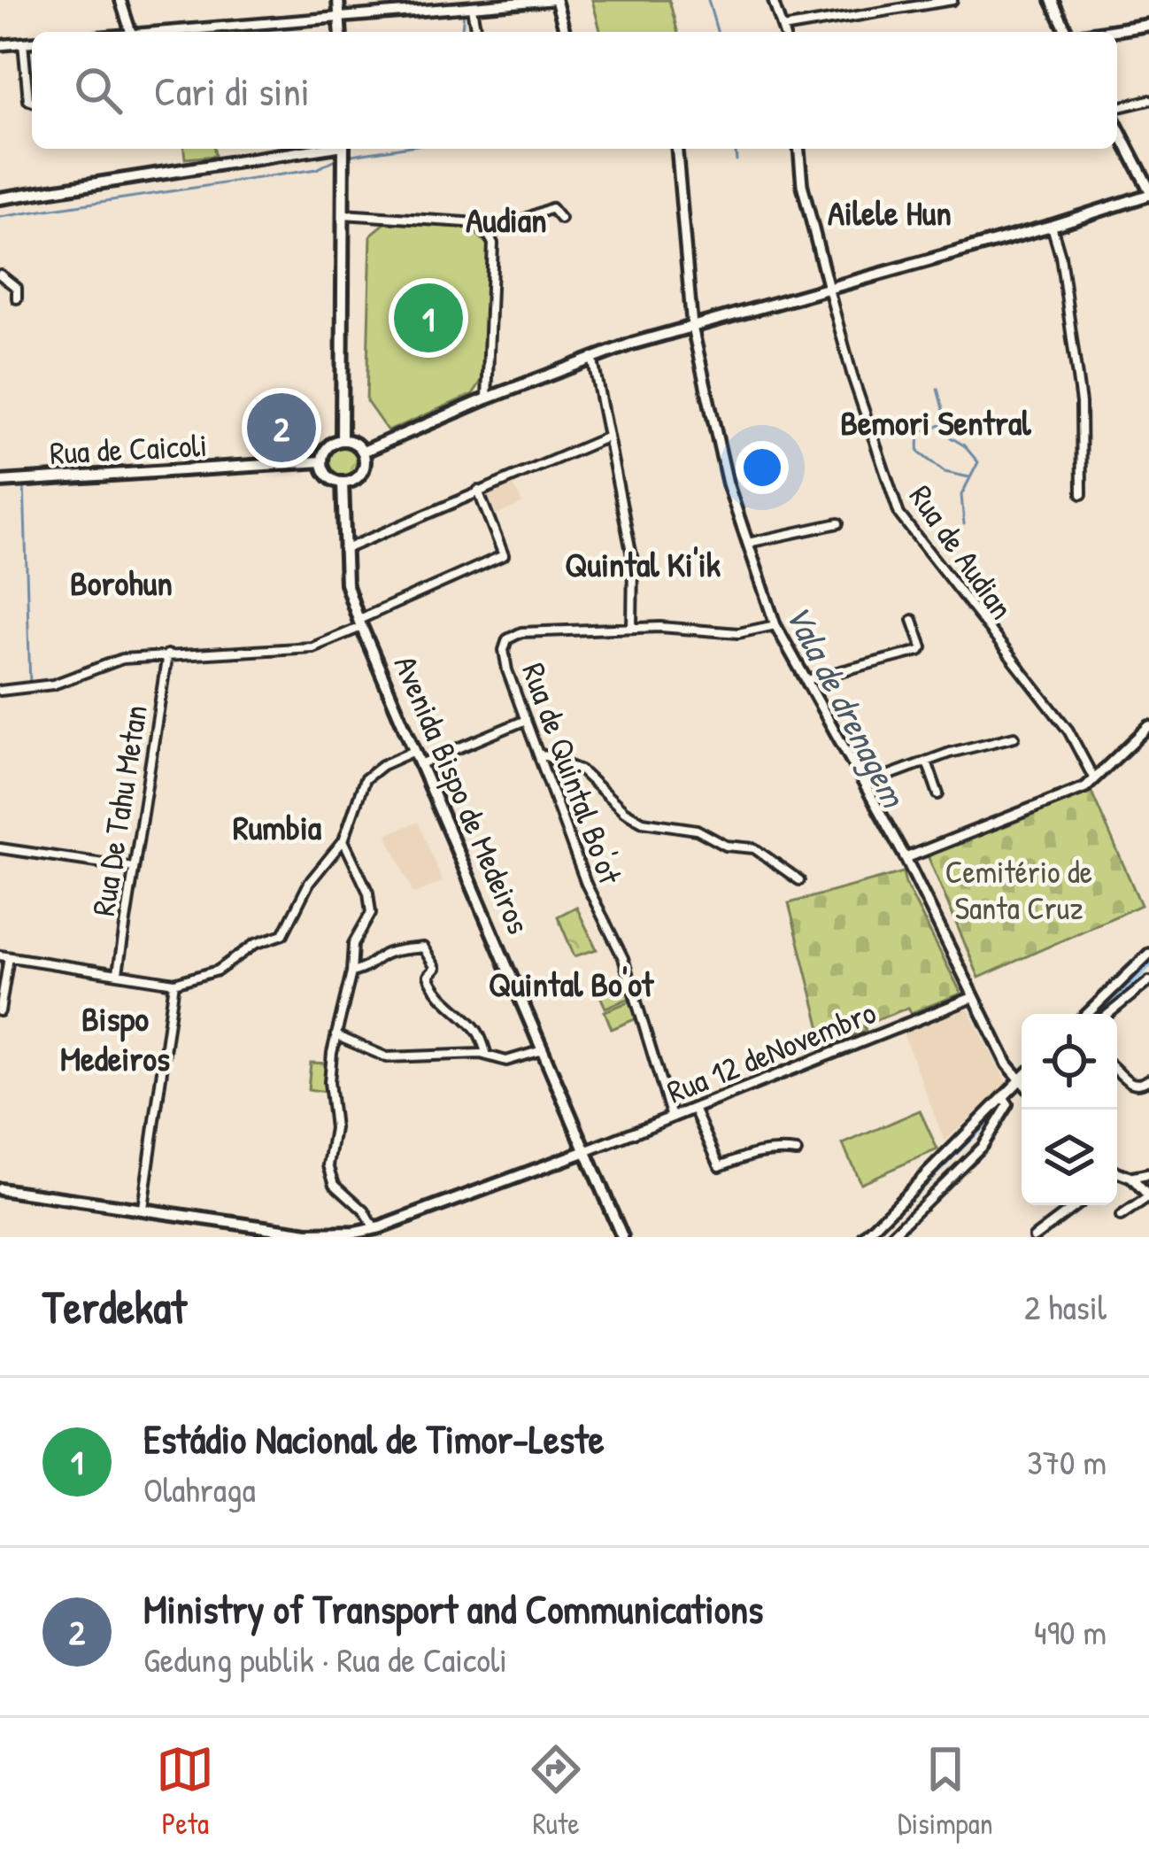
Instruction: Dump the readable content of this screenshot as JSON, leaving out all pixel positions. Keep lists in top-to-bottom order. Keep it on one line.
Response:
{"streets":{"main road":["Rua de Caicoli","Avenida Bispo de Medeiros"],"street":["Rua de Audian","Rua de Quintal Bo'ot","Rua De Tahu Metan","Rua 12 deNovembro"]},"crossings":[["Rua de Caicoli","Avenida Bispo de Medeiros"],["Rua de Quintal Bo'ot","Rua 12 deNovembro"],["Avenida Bispo de Medeiros","Rua 12 deNovembro"]],"districts":["Ailele Hun","Audian","Bemori Sentral","Quintal Ki'ik","Borohun","Rumbia","Quintal Bo'ot","Bispo Medeiros"],"water":["Vala de drenagem"],"parks":["Cemitério de Santa Cruz"],"page":{"search":"Cari di sini","pins":["1","2"],"heading":["Terdekat","2 hasil"],"list":[{"mark":"1","name":"Estádio Nacional de Timor-Leste","note":"Olahraga","value":"370 m"},{"mark":"2","name":"Ministry of Transport and Communications","note":"Gedung publik · Rua de Caicoli","value":"490 m"}],"nav":["Peta","Rute","Disimpan"]}}
